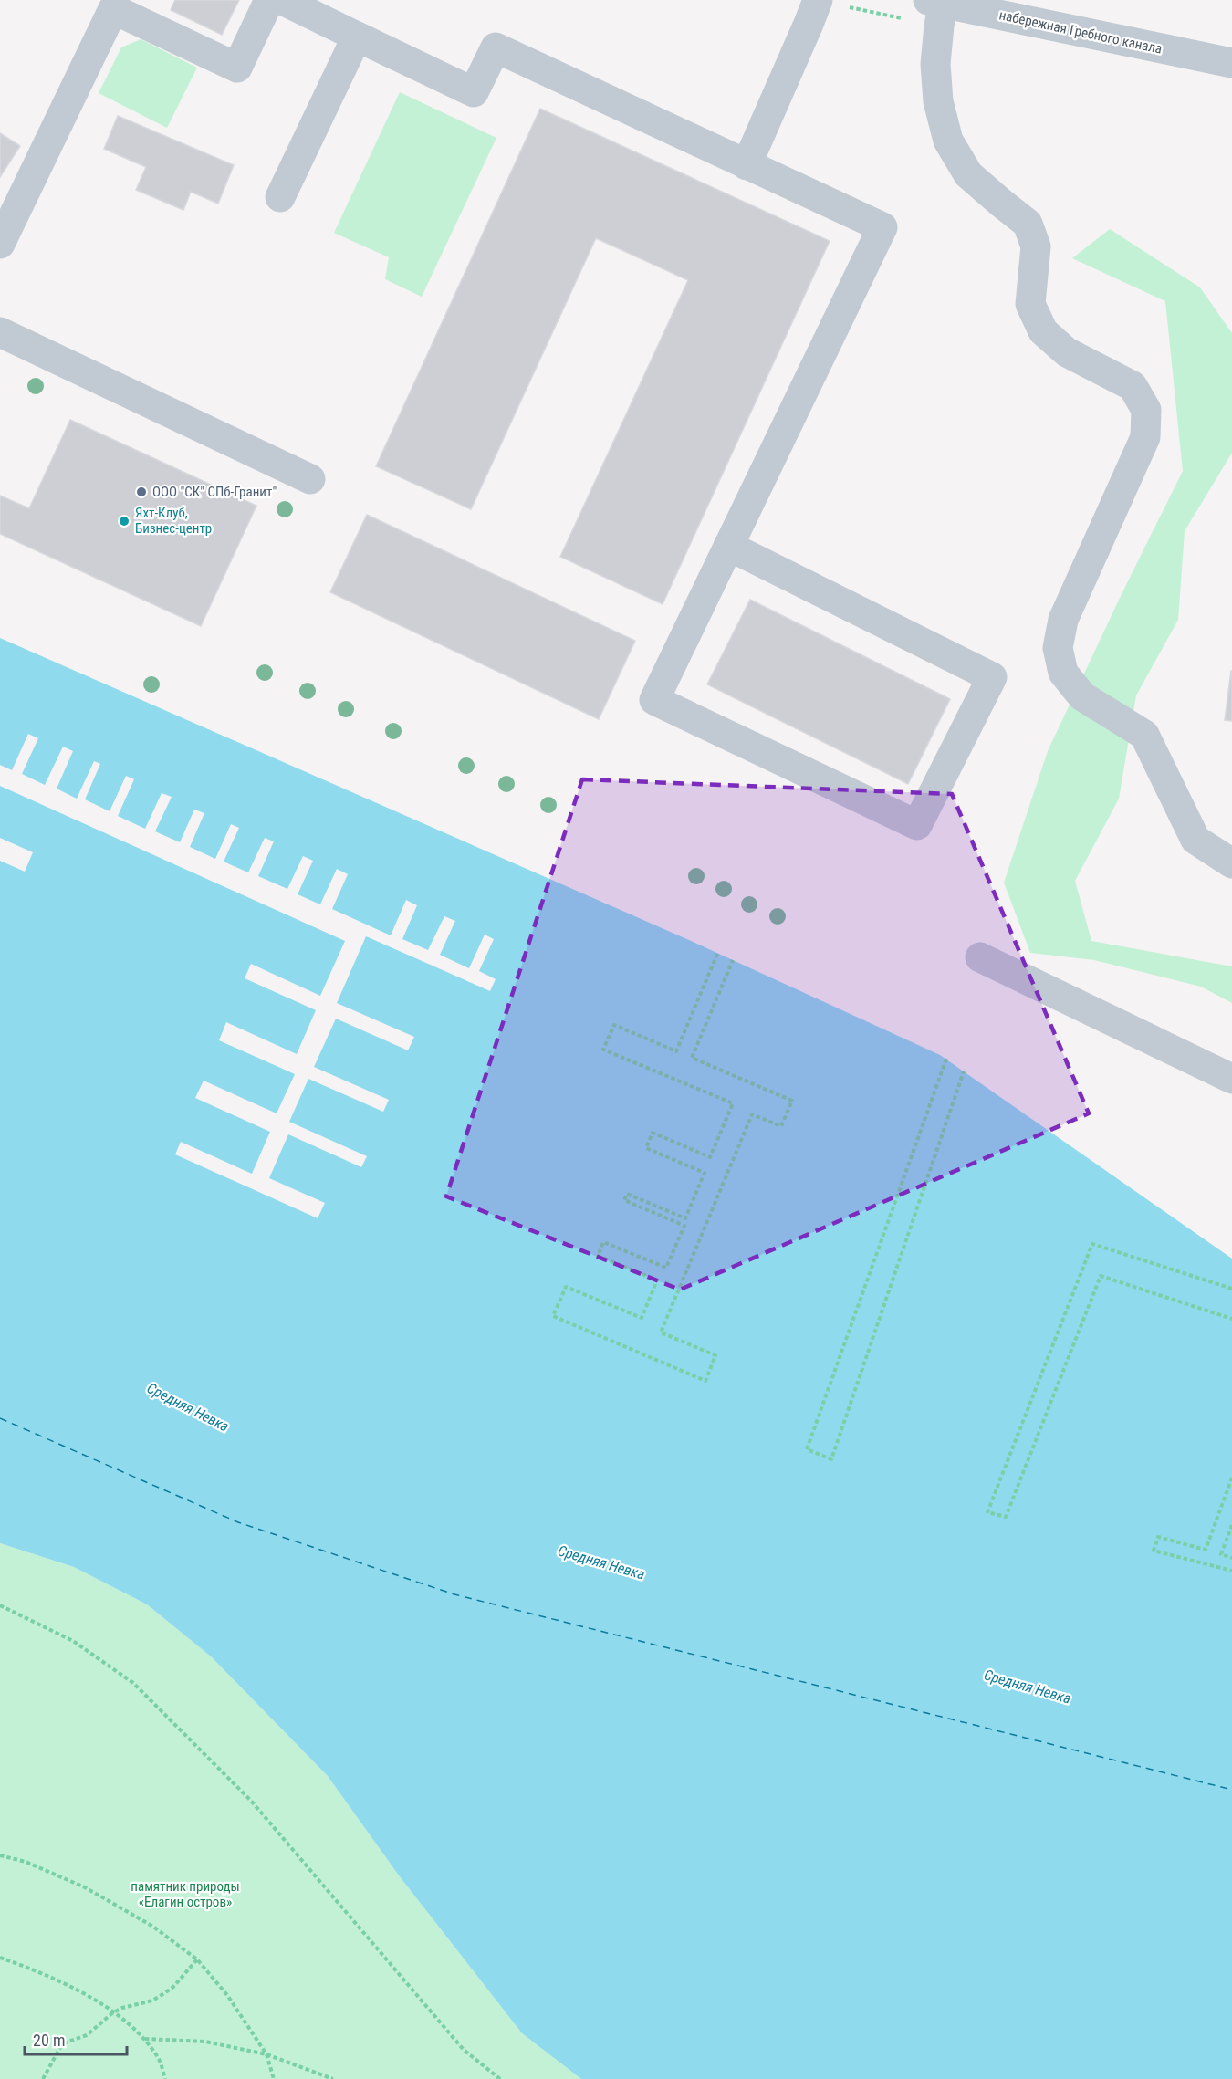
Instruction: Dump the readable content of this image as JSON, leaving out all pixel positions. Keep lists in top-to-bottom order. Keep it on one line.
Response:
{"streets":{"street":["набережная Гребного канала"]},"water":["Средняя Невка"],"parks":["памятник природы «Елагин остров»"],"places":["ООО \"СК\" СПб-Гранит\"","Яхт-Клуб, Бизнес-центр"],"scale_bar":"20 m"}
